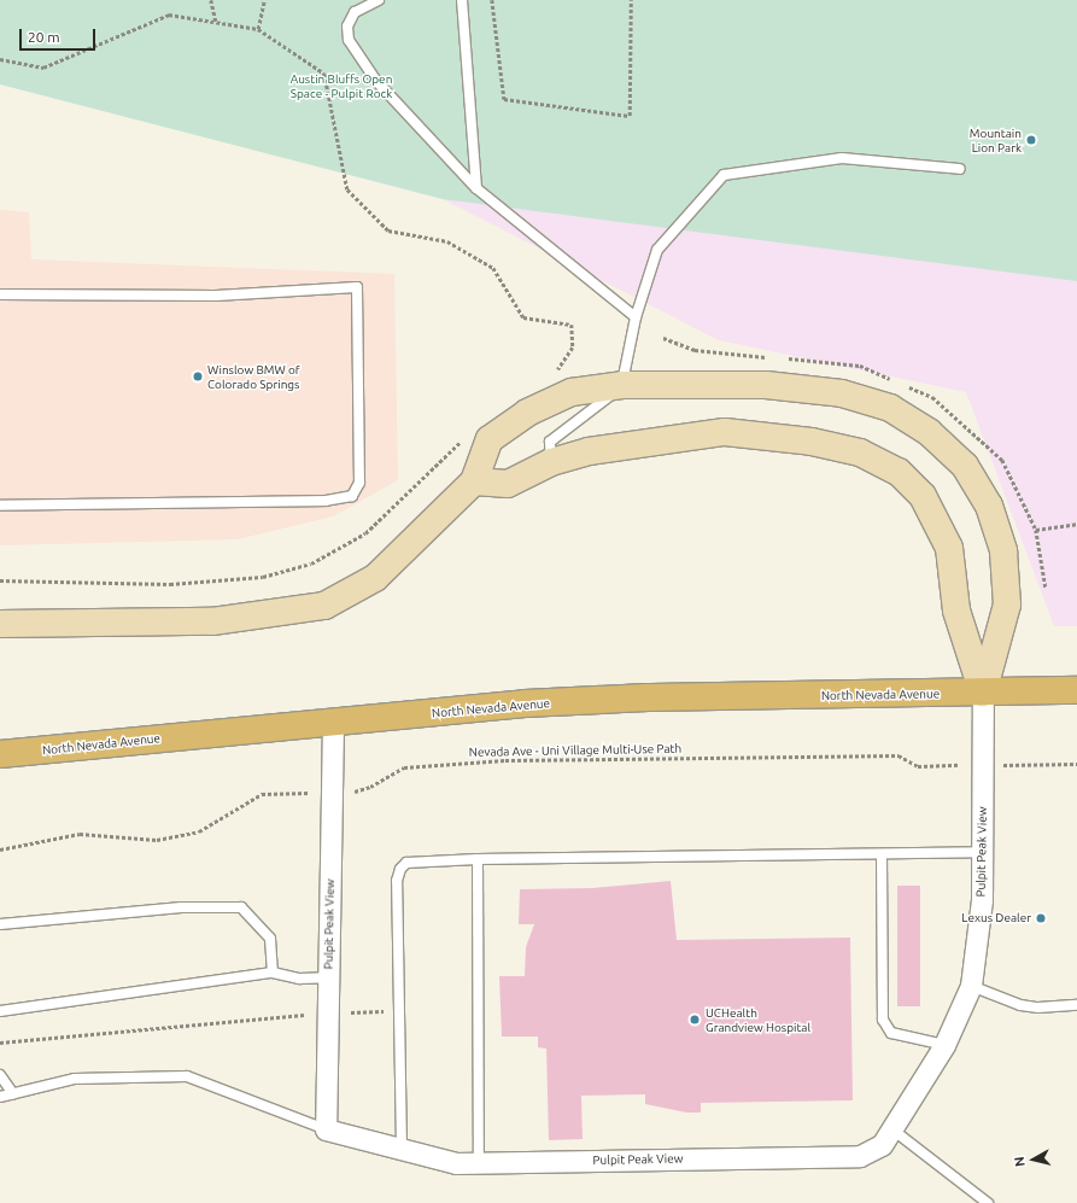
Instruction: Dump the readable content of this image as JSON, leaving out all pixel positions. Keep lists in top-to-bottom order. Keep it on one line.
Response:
{"streets":{"main road":["North Nevada Avenue"],"street":["Pulpit Peak View"],"path":["Nevada Ave - Uni Village Multi-Use Path"]},"crossings":[["North Nevada Avenue","Pulpit Peak View"],["Nevada Ave - Uni Village Multi-Use Path","Pulpit Peak View"]],"parks":["Austin Bluffs Open Space - Pulpit Rock"],"places":["Mountain Lion Park","Winslow BMW of Colorado Springs","Lexus Dealer","UCHealth Grandview Hospital"],"scale_bar":"20 m","north":"left"}
